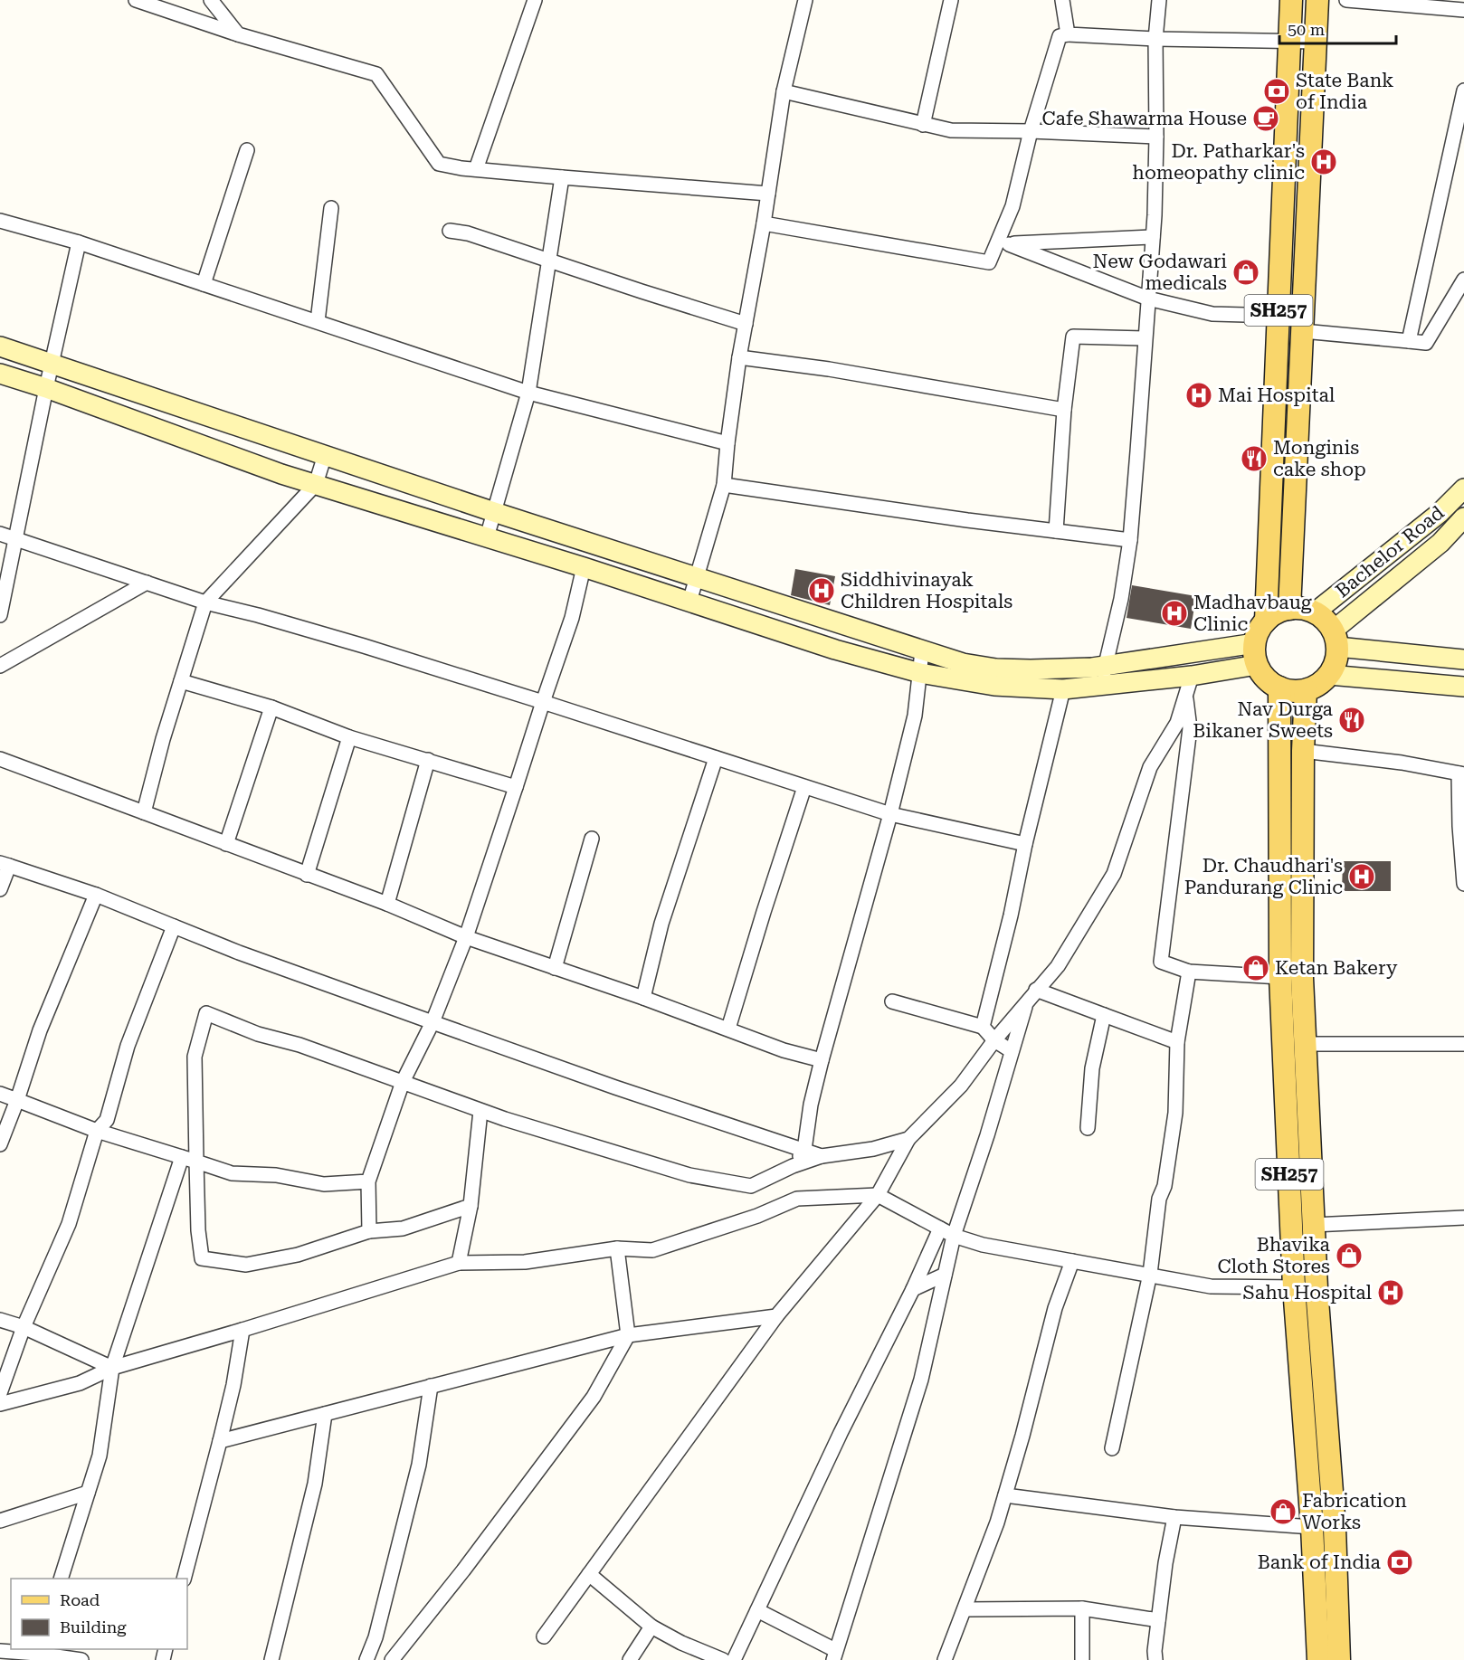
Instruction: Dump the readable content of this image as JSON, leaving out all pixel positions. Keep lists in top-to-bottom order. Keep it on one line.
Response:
{"streets":{"main road":["SH257"],"street":["Bachelor Road"]},"crossings":[["SH257","Bachelor Road"]],"places":{"bank":["State Bank of India","Bank of India"],"cafe":["Cafe Shawarma House"],"hospital":["Dr. Patharkar's homeopathy clinic","Mai Hospital","Siddhivinayak Children Hospitals","Madhavbaug Clinic","Dr. Chaudhari's Pandurang Clinic","Sahu Hospital"],"shop":["New Godawari medicals","Ketan Bakery","Bhavika Cloth Stores","Fabrication Works"],"restaurant":["Monginis cake shop","Nav Durga Bikaner Sweets"]},"legend":["Road","Building"],"scale_bar":"50 m"}
